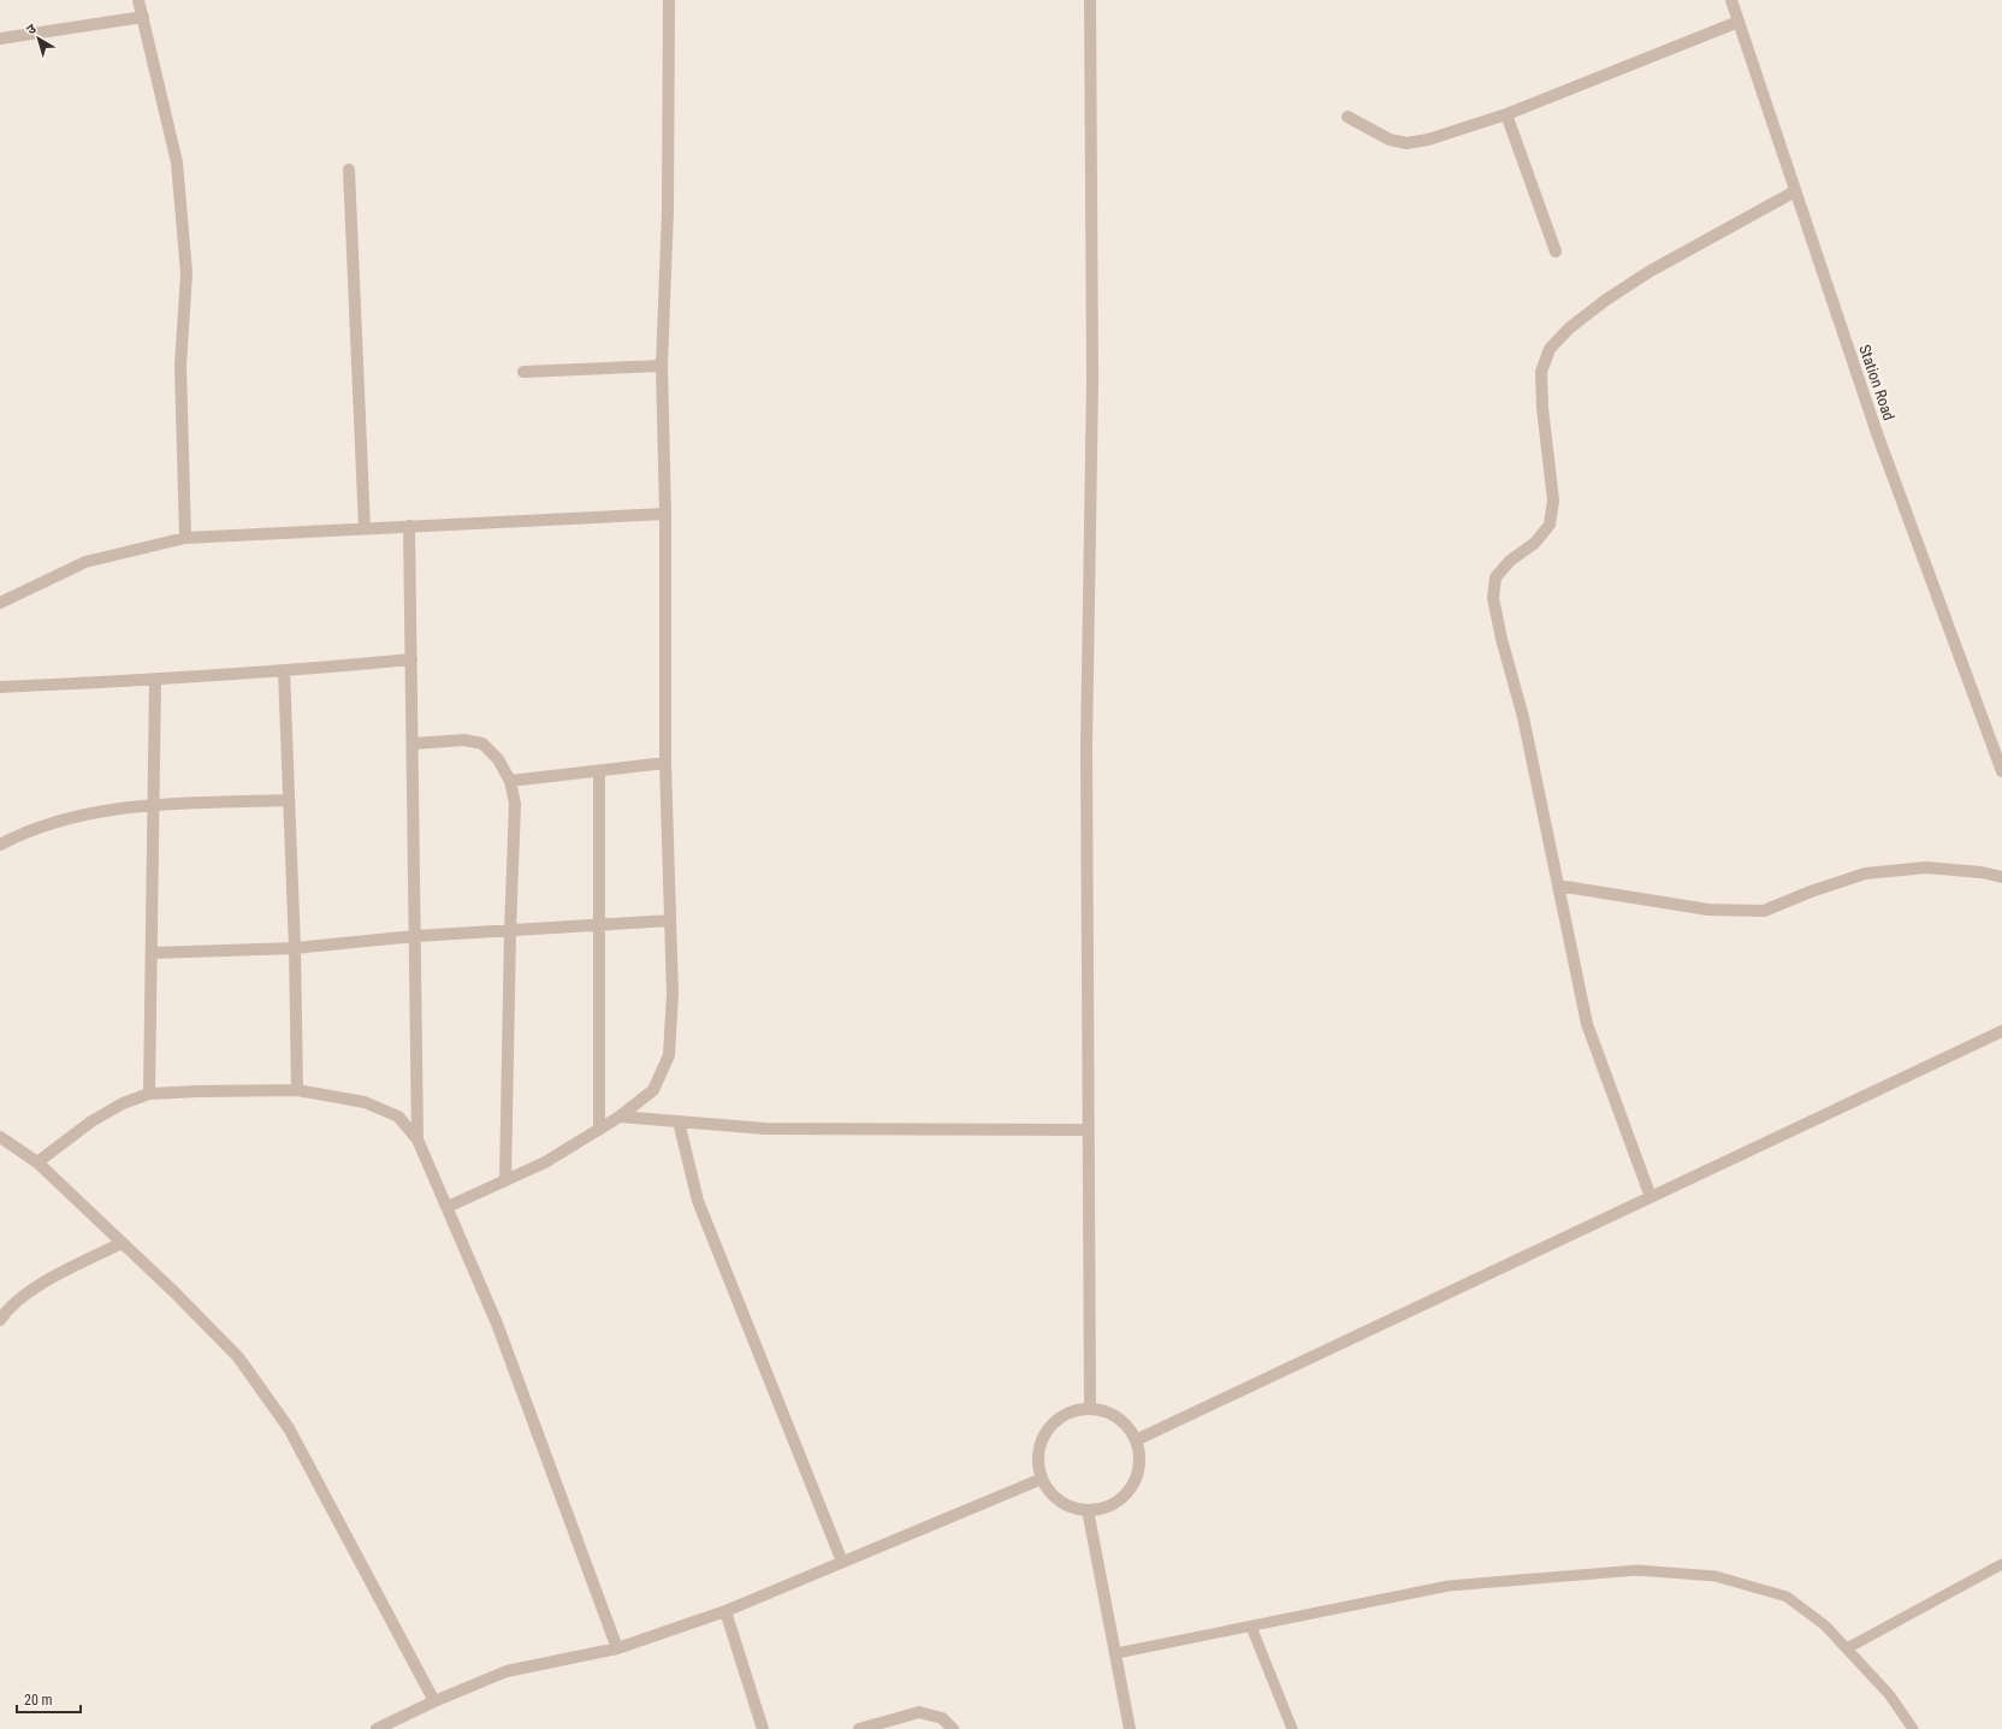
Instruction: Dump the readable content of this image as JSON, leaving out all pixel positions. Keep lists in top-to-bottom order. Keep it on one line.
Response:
{"streets":{"street":["Station Road"]},"scale_bar":"20 m","north":"top left"}
